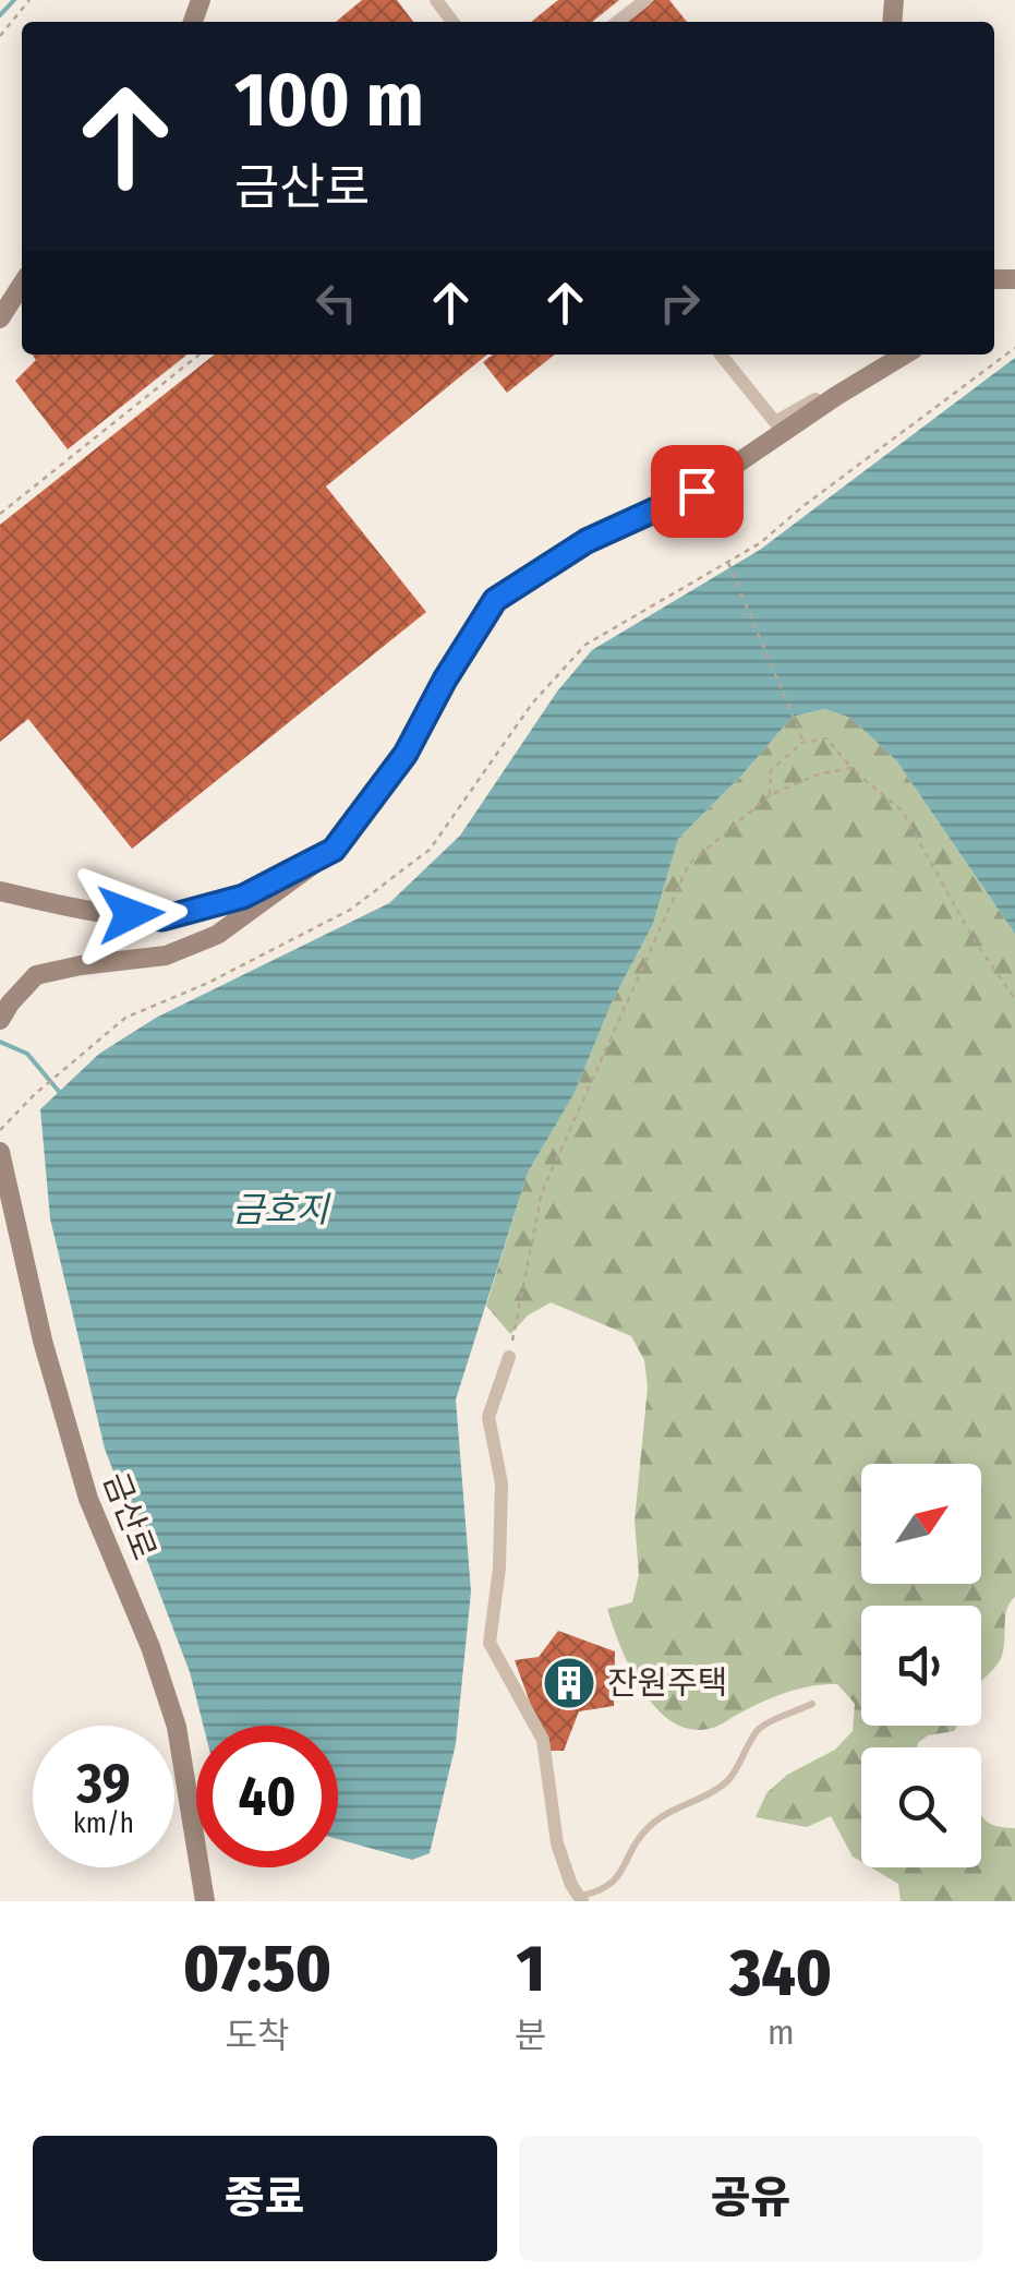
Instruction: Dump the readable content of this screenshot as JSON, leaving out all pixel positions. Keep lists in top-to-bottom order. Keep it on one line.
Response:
{"streets":{"street":["금산로"]},"water":["금호지"],"places":{"building":["잔원주택"]},"north":"top right","page":{"turn":["100 m","금산로"],"speed":"39 km/h","limit":"40","eta":["07:50","도착","1","분","340","m"],"buttons":["종료","공유"]}}
